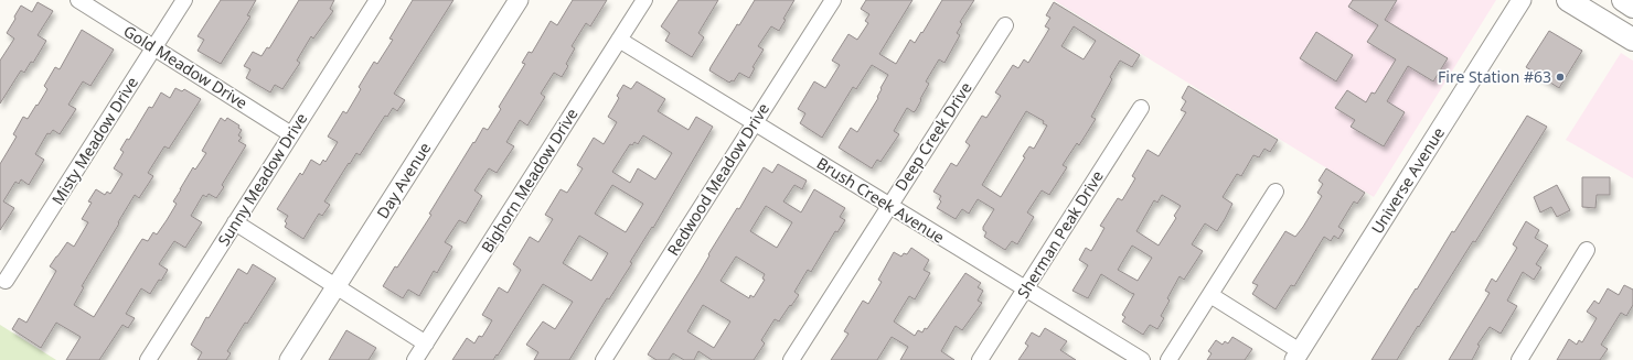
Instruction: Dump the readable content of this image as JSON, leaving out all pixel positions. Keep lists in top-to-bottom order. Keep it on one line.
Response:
{"streets":{"street":["Gold Meadow Drive","Deep Creek Drive","Misty Meadow Drive","Sunny Meadow Drive","Redwood Meadow Drive","Day Avenue","Bighorn Meadow Drive","Universe Avenue","Brush Creek Avenue","Sherman Peak Drive"]},"crossings":[["Gold Meadow Drive","Misty Meadow Drive"],["Gold Meadow Drive","Sunny Meadow Drive"],["Deep Creek Drive","Brush Creek Avenue"],["Redwood Meadow Drive","Brush Creek Avenue"],["Bighorn Meadow Drive","Brush Creek Avenue"],["Brush Creek Avenue","Sherman Peak Drive"]],"places":["Fire Station #63"]}
